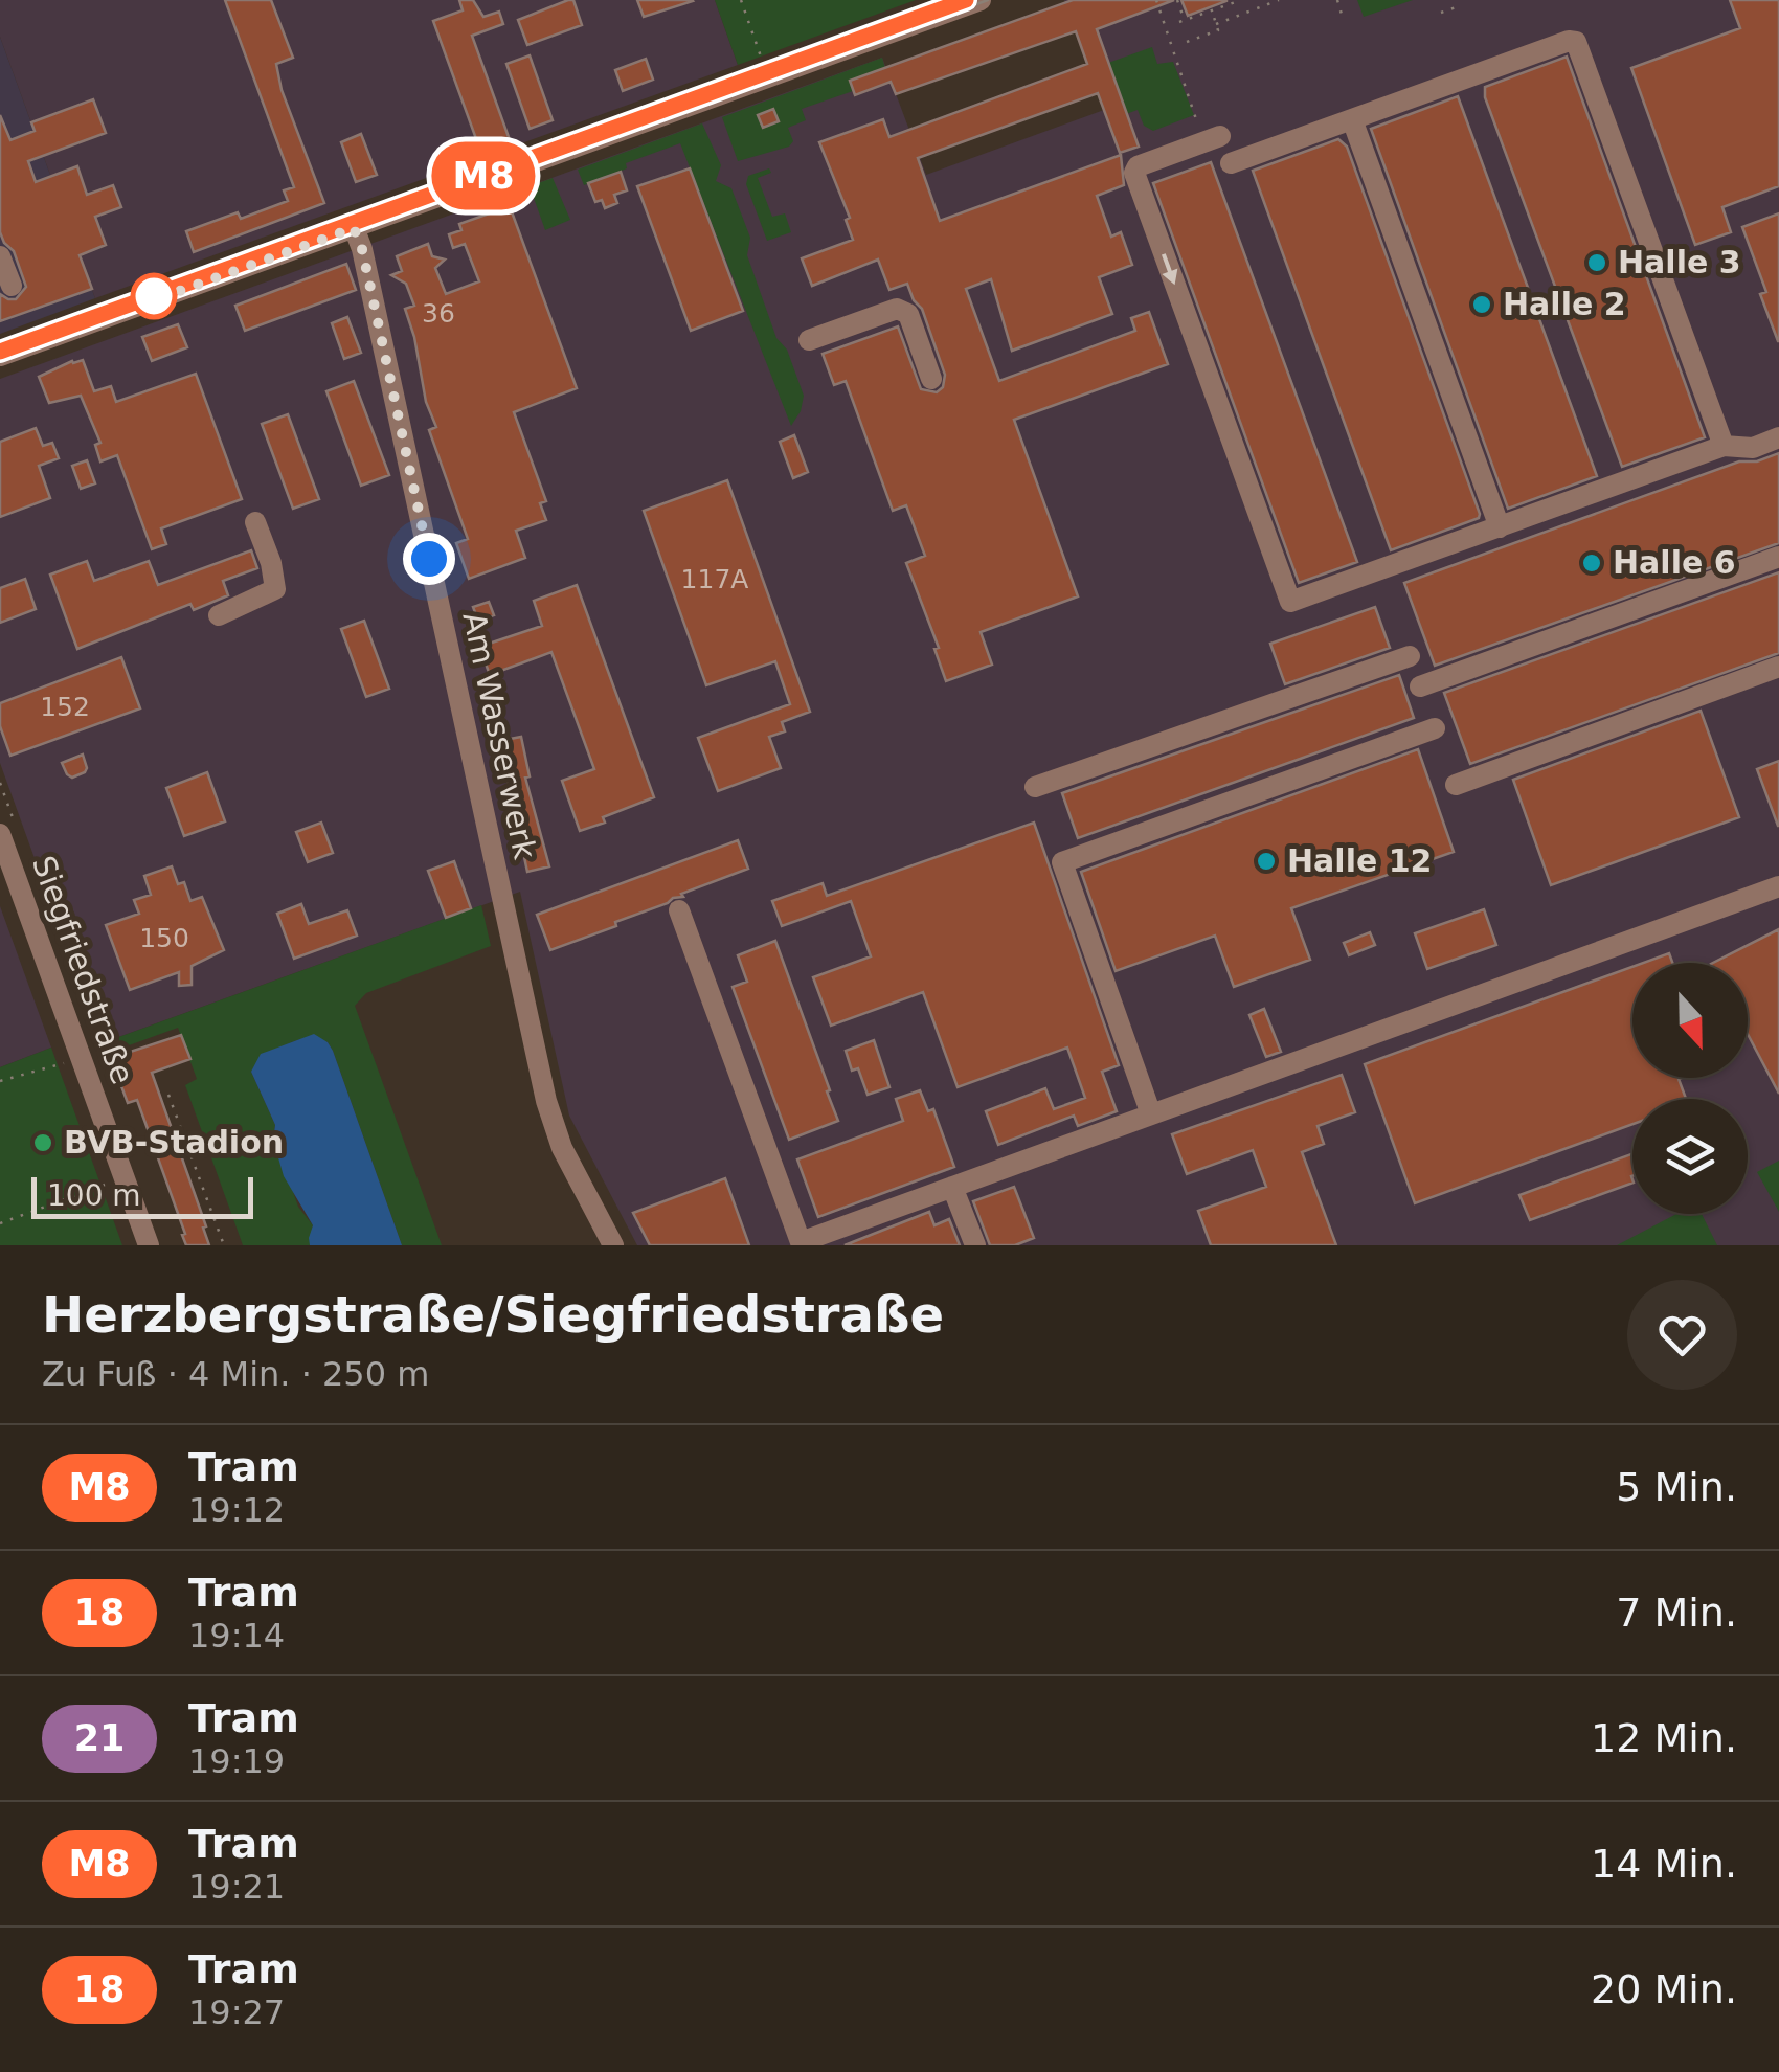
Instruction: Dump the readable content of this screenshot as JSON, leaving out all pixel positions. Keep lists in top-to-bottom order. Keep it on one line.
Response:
{"streets":{"street":["Am Wasserwerk","Siegfriedstraße"]},"places":["Halle 3","Halle 2","Halle 6","Halle 12","BVB-Stadion"],"lines":["tram line M8"],"house_numbers":["36","117A","152","150"],"scale_bar":"100 m","north":"bottom","page":{"on_map":"M8","scale":"100 m","heading":["Herzbergstraße/Siegfriedstraße","Zu Fuß · 4 Min. · 250 m"],"list":[{"mark":"M8","name":"Tram","note":"19:12","value":"5 Min."},{"mark":"18","name":"Tram","note":"19:14","value":"7 Min."},{"mark":"21","name":"Tram","note":"19:19","value":"12 Min."},{"mark":"M8","name":"Tram","note":"19:21","value":"14 Min."},{"mark":"18","name":"Tram","note":"19:27","value":"20 Min."}]}}
